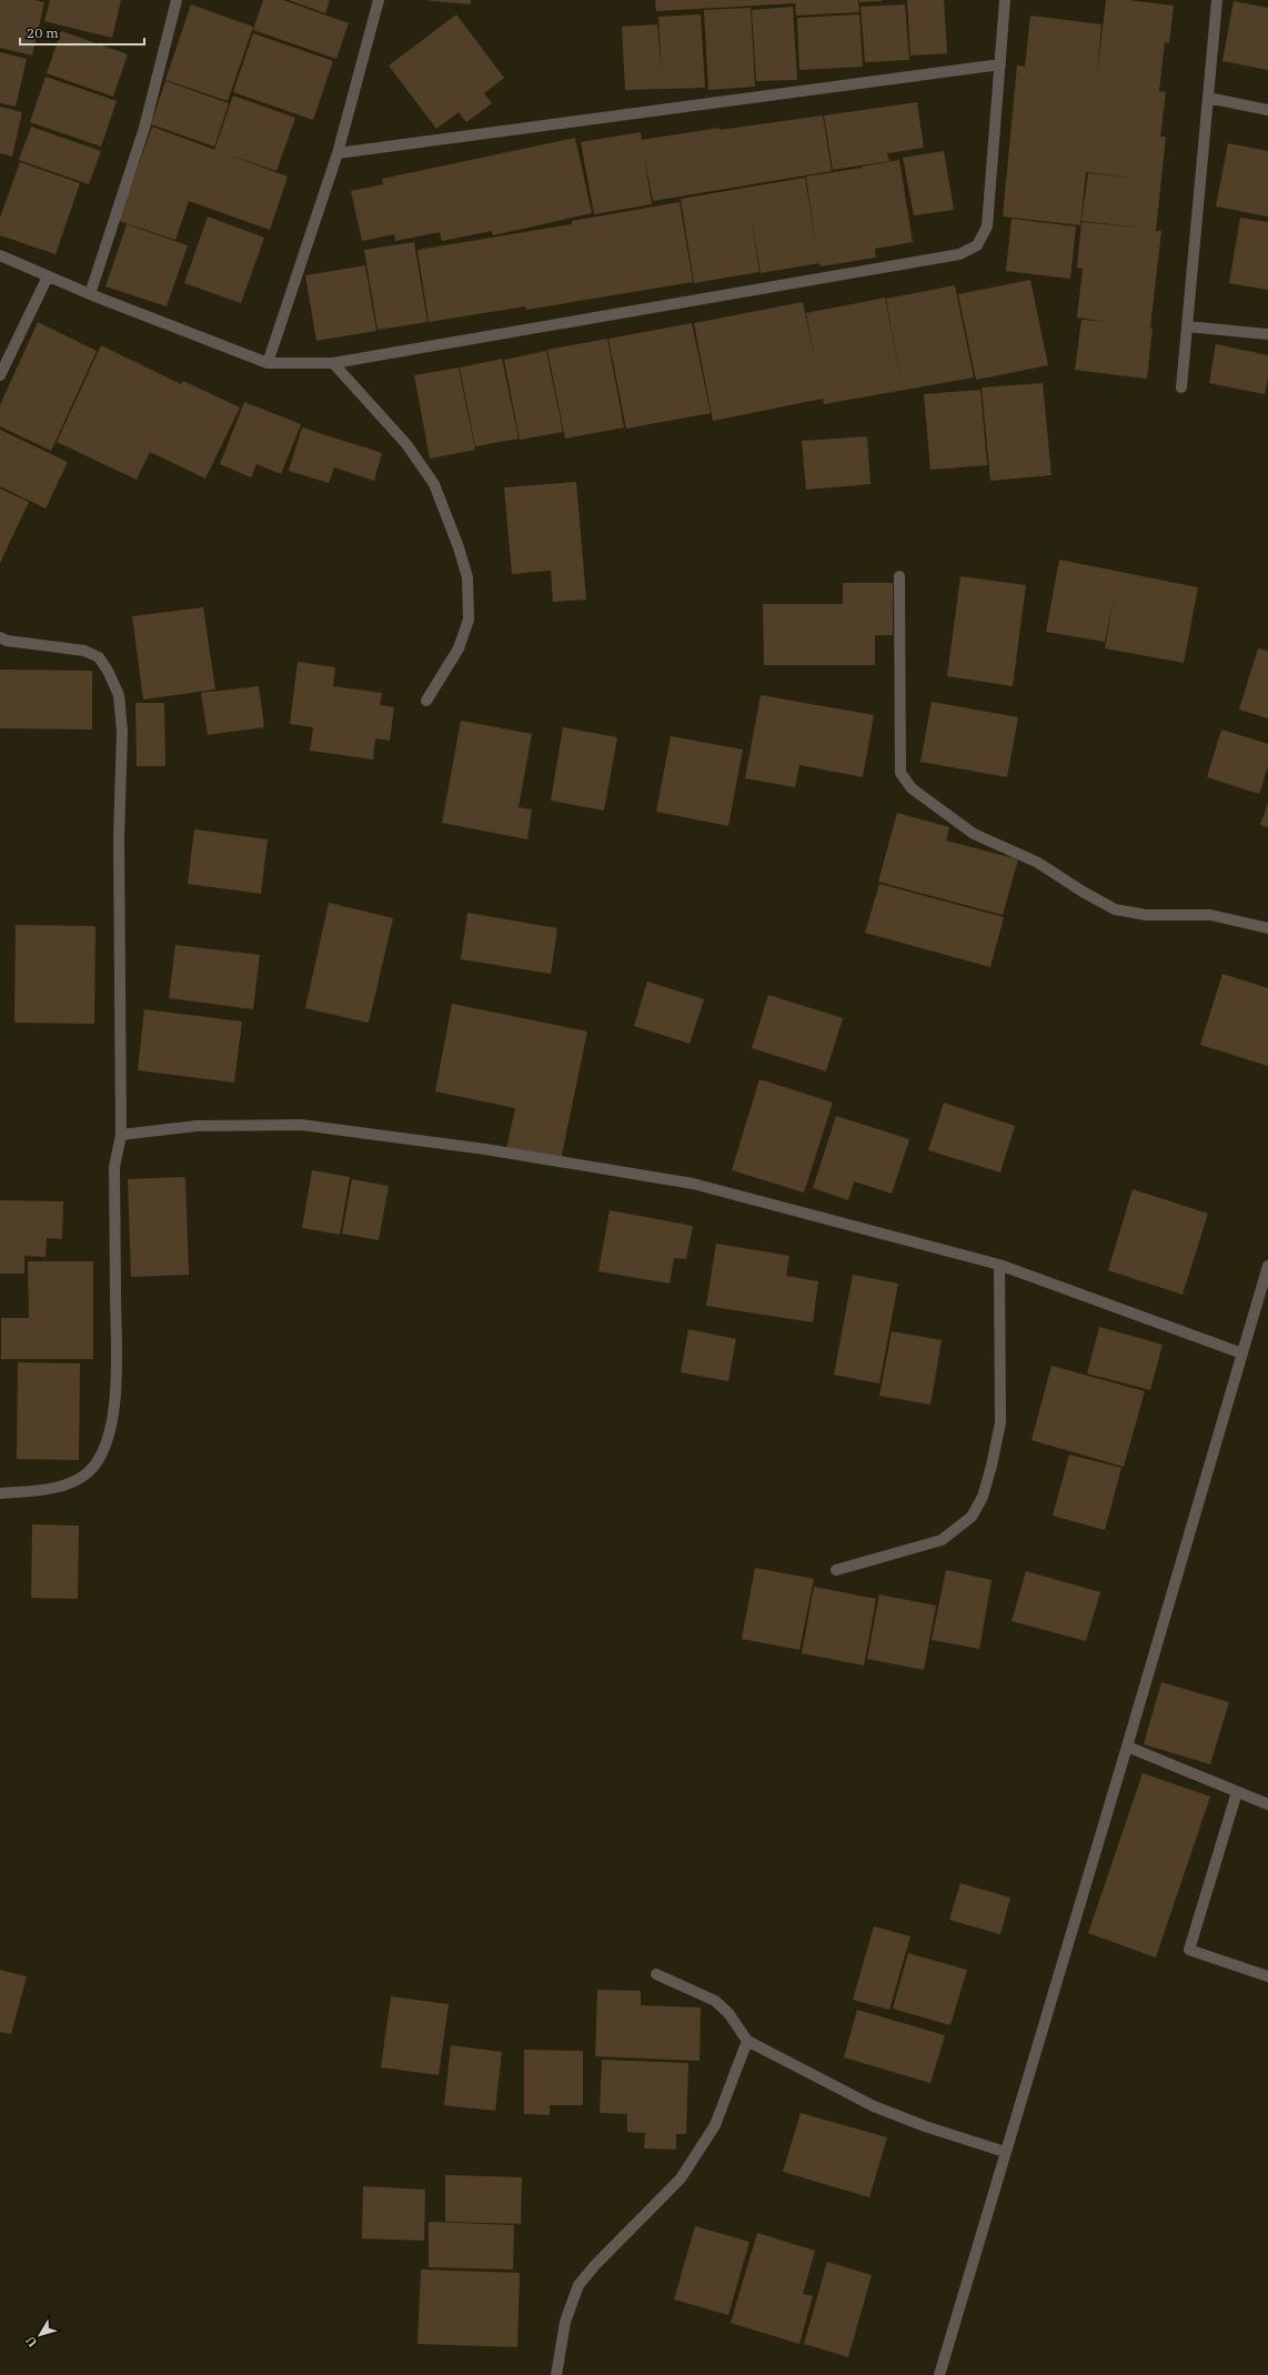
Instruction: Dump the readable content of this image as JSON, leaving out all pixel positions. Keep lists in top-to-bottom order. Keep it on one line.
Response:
{"scale_bar":"20 m","north":"bottom left"}
